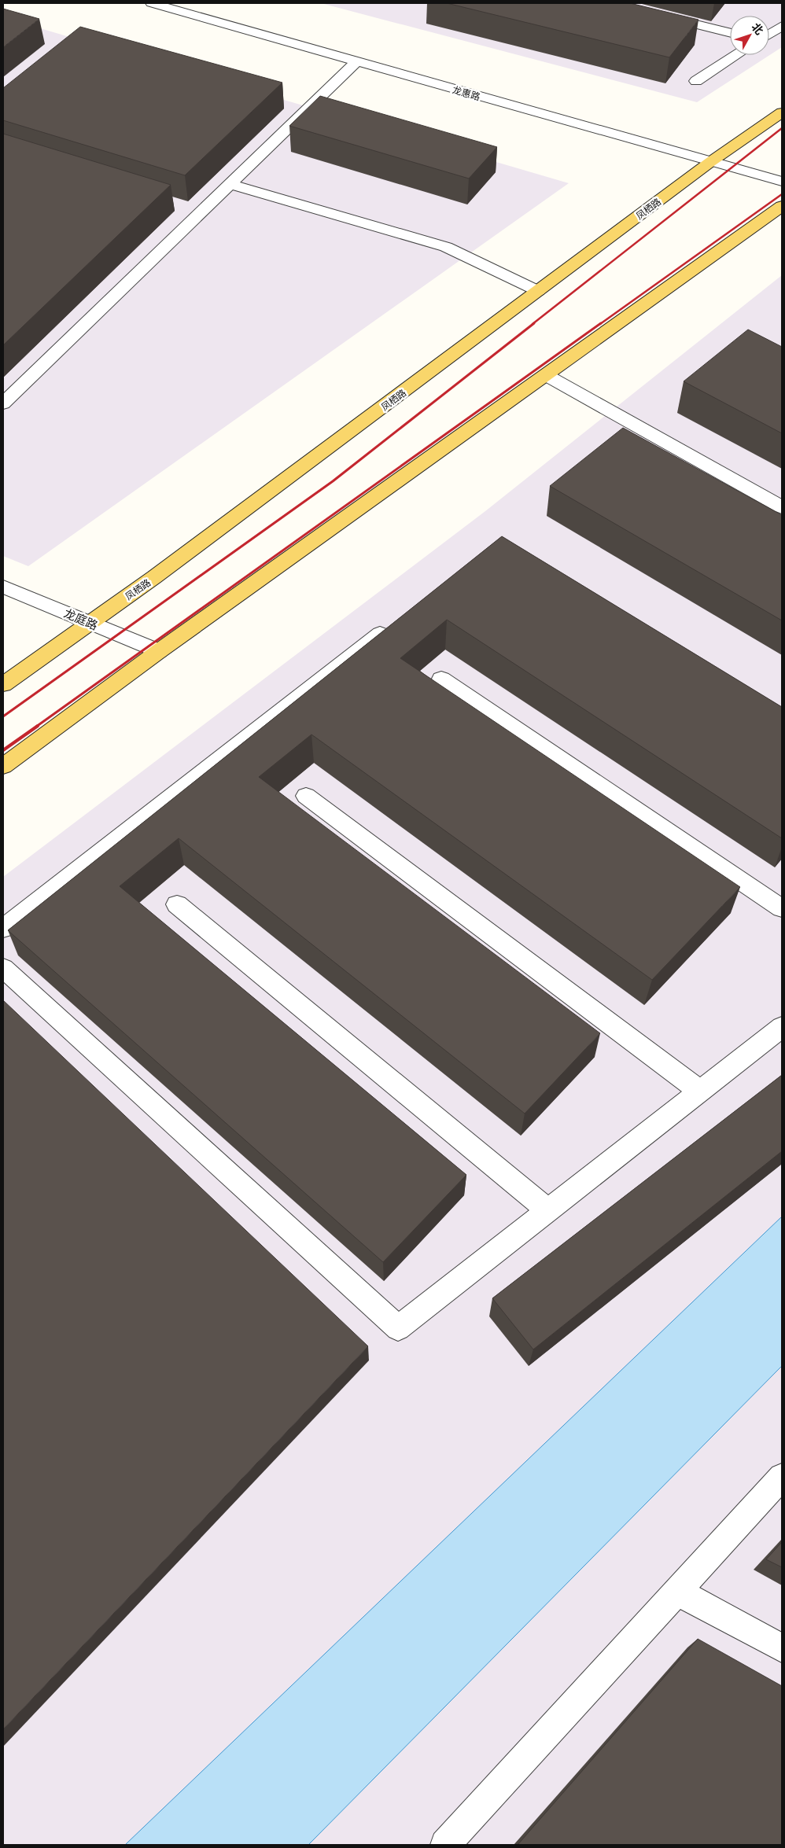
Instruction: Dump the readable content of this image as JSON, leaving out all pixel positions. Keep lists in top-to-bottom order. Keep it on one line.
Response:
{"streets":{"main road":["凤栖路"],"street":["龙惠路","龙庭路"]},"crossings":[["龙惠路","凤栖路"],["凤栖路","龙庭路"]],"north":"top right"}
